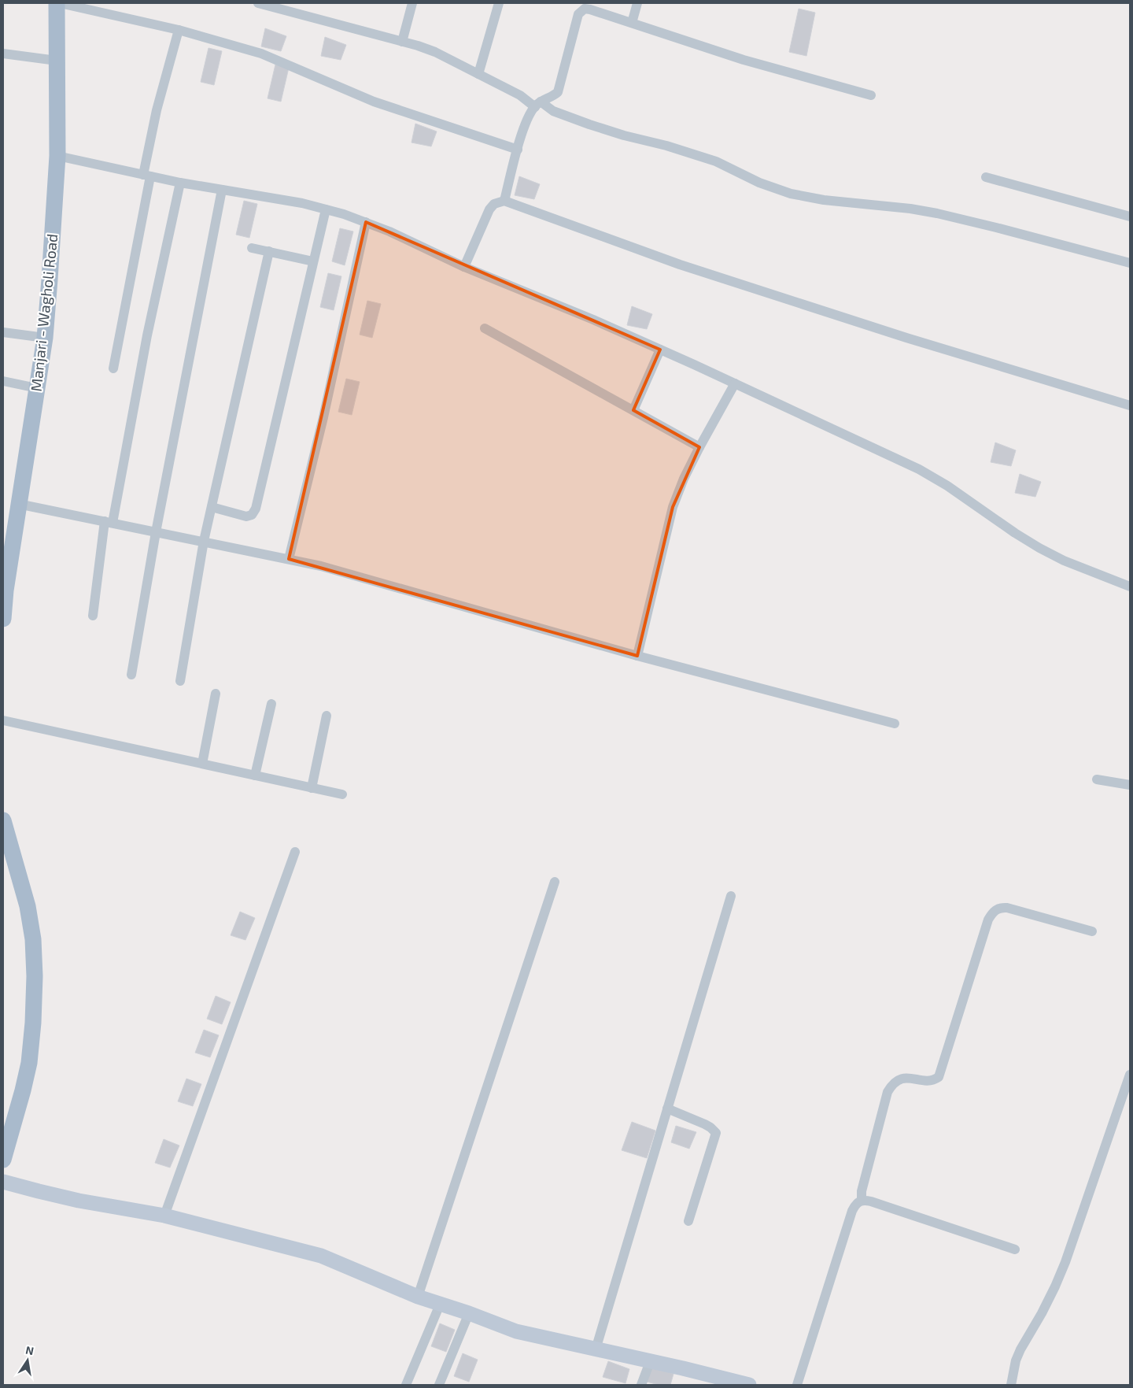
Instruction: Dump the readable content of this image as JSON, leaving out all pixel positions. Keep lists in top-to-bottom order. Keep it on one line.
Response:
{"streets":{"main road":["Manjari - Wagholi Road"]},"north":"top"}
